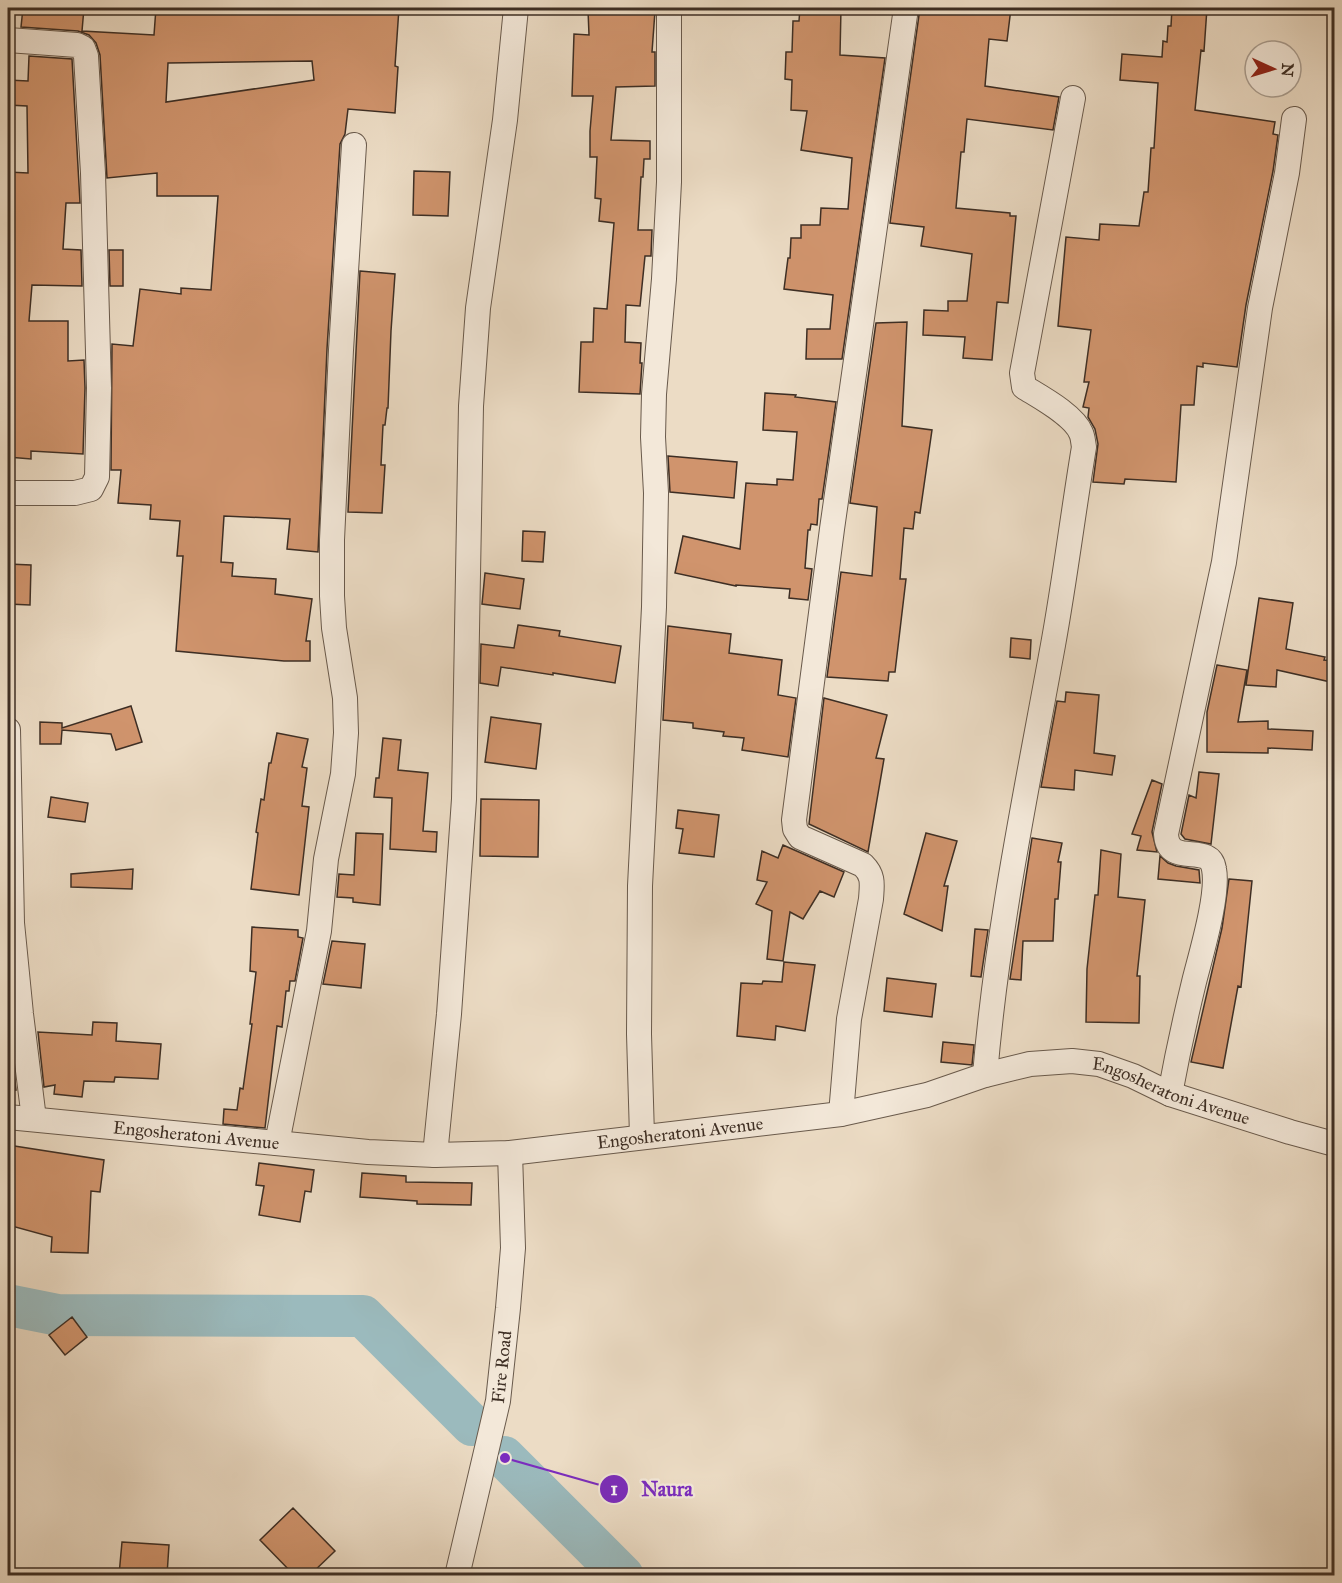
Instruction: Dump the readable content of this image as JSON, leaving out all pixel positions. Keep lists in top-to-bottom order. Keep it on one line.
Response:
{"streets":{"street":["Engosheratoni Avenue","Fire Road"]},"crossings":[["Engosheratoni Avenue","Fire Road"]],"places":["Naura"],"north":"right"}
